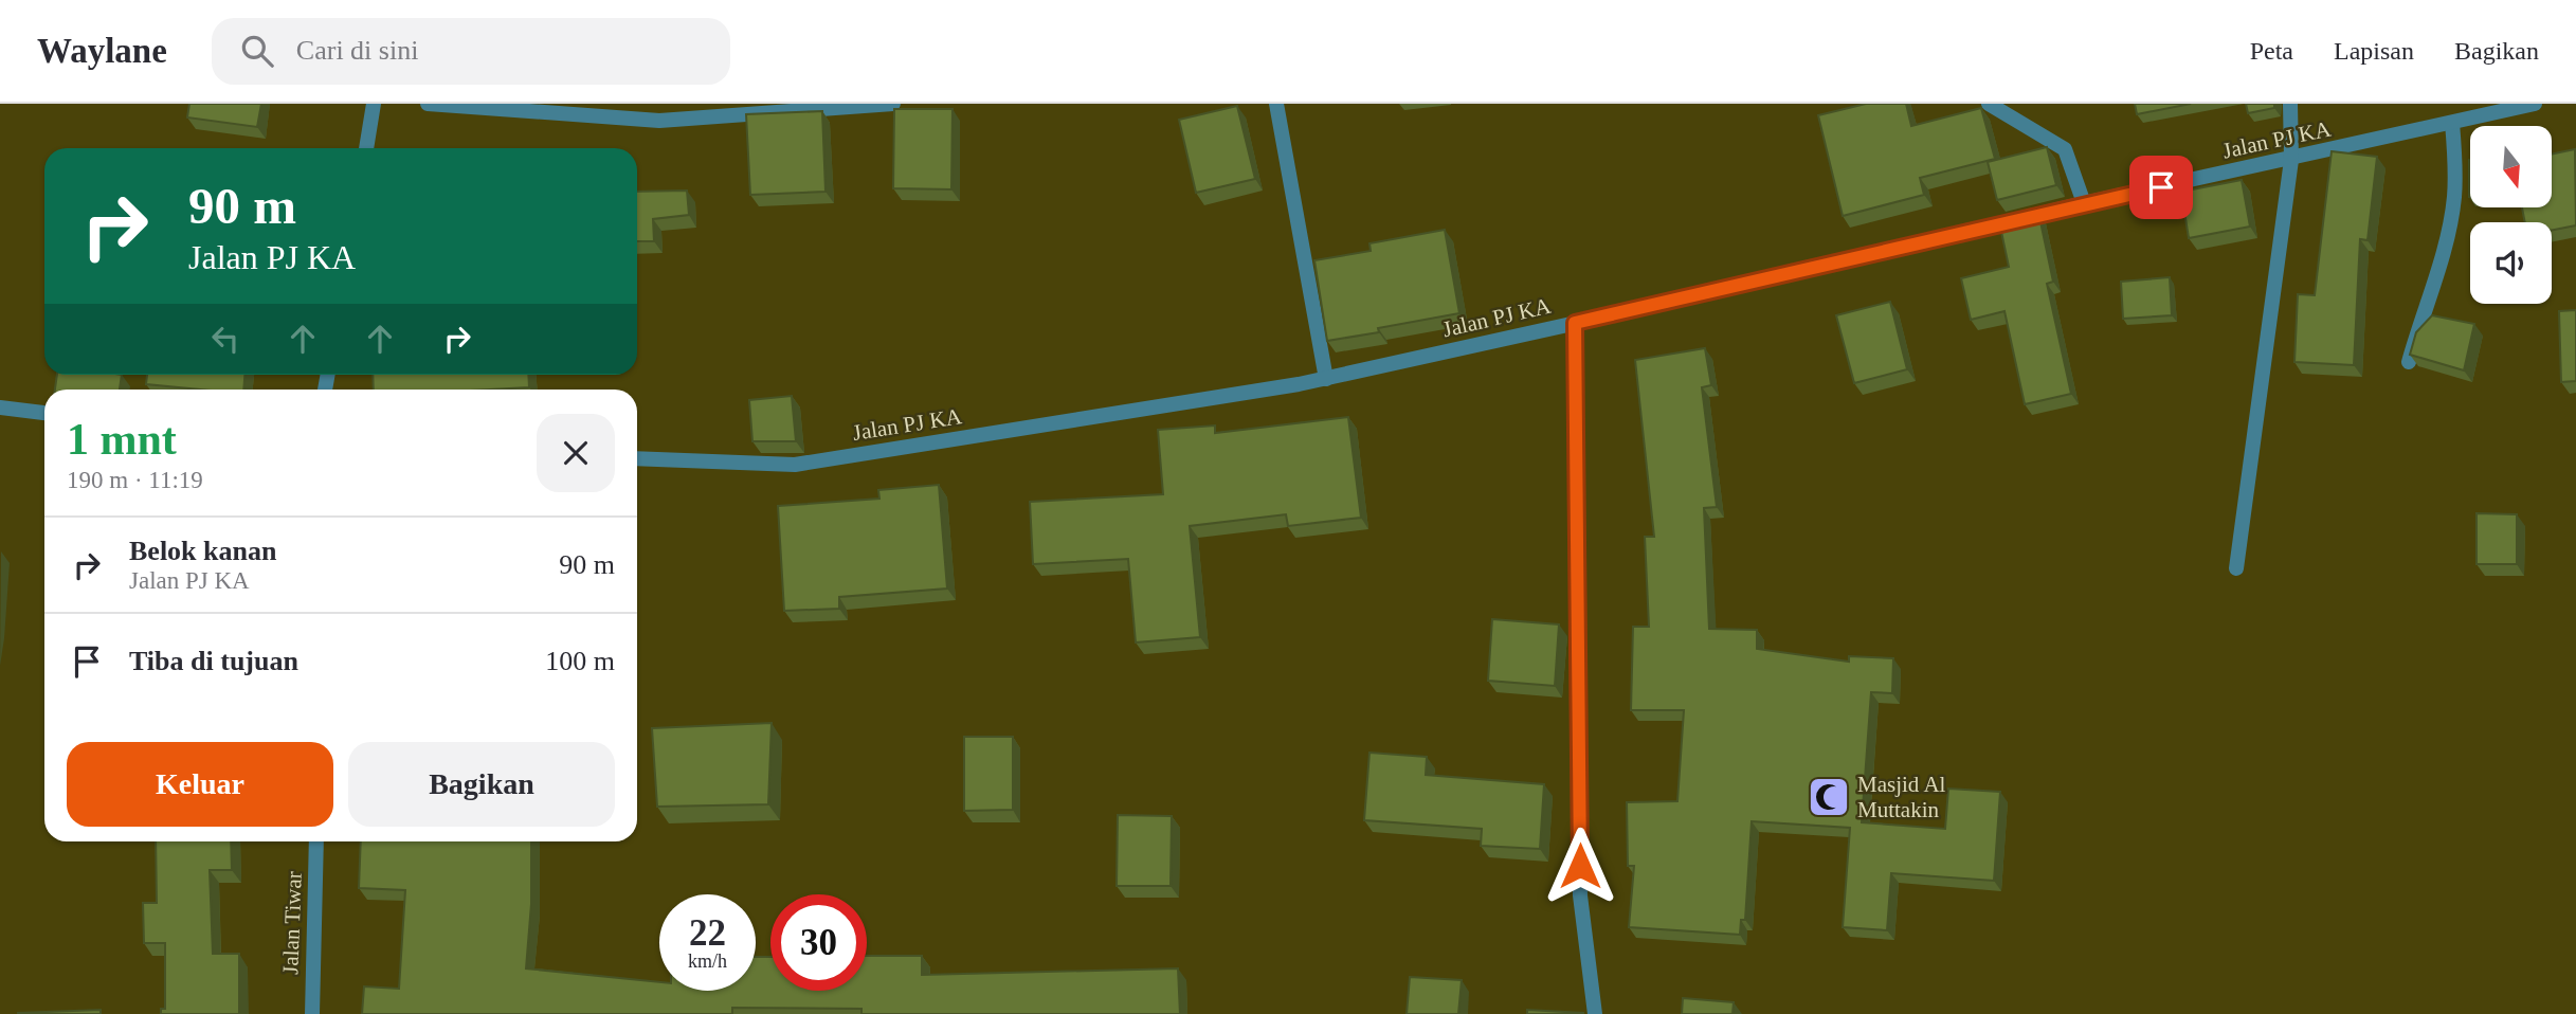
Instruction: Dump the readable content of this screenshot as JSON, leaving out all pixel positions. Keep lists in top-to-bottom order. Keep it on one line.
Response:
{"streets":{"street":["Jalan PJ KA","Jalan Tiwar"]},"places":{"mosque":["Masjid Al Muttakin"]},"north":"bottom","page":{"header":"Waylane","search":"Cari di sini","nav":["Peta","Lapisan","Bagikan"],"turn":["90 m","Jalan PJ KA"],"heading":["1 mnt","190 m · 11:19"],"list":[{"name":"Belok kanan","note":"Jalan PJ KA","value":"90 m"},{"name":"Tiba di tujuan","value":"100 m"}],"buttons":["Keluar","Bagikan"],"speed":"22 km/h","limit":"30"}}
